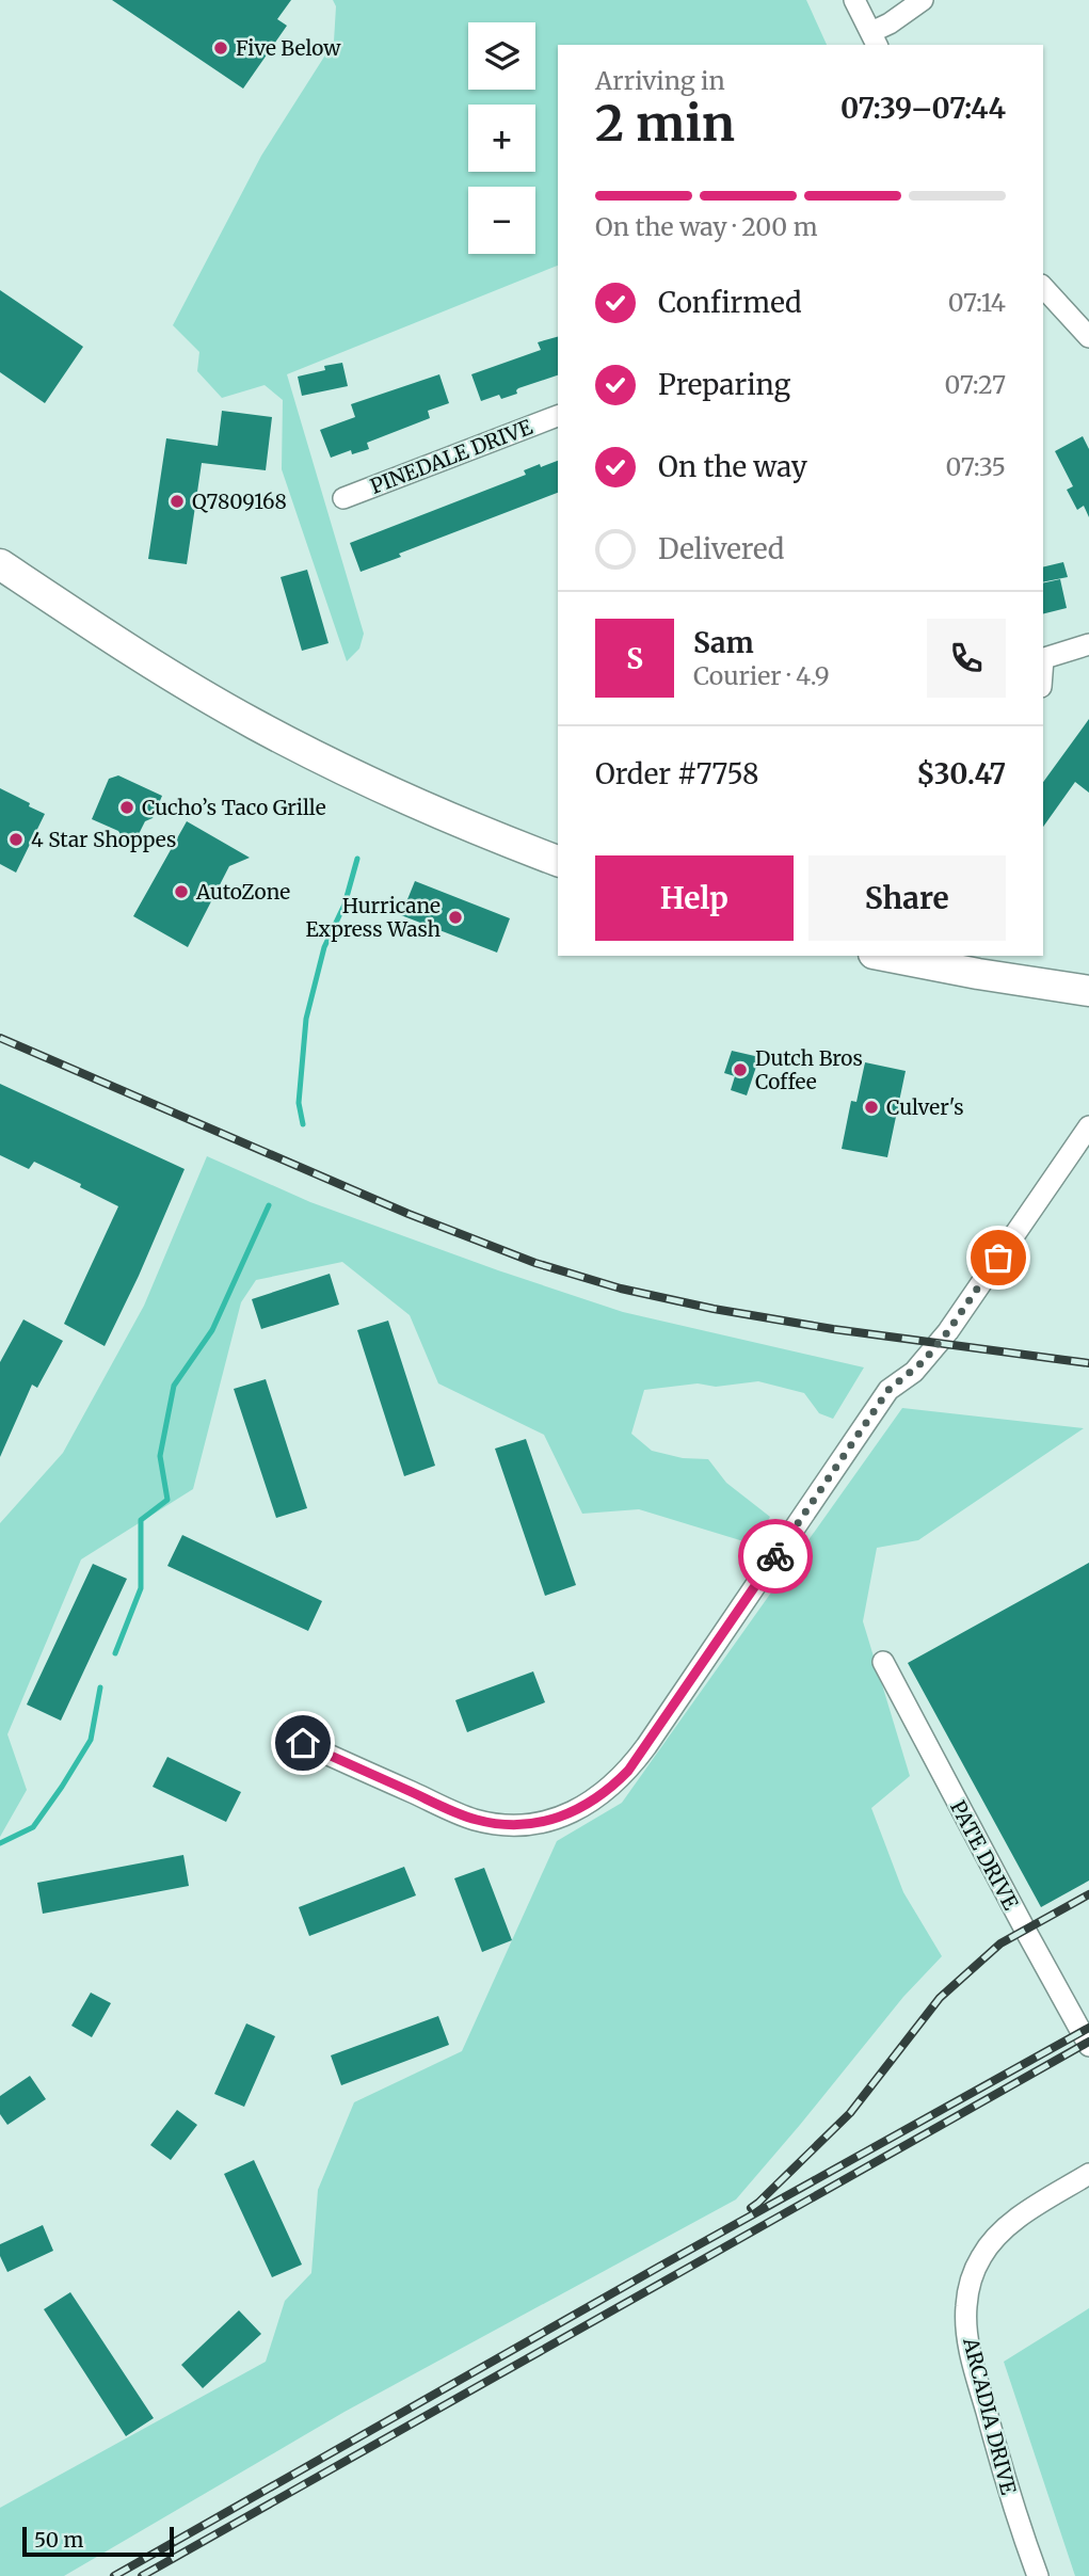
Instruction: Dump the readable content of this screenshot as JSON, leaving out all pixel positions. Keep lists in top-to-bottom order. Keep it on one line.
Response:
{"streets":{"street":["PINEDALE DRIVE","PATE DRIVE","ARCADIA DRIVE"]},"places":["Five Below","Q7809168","Cucho’s Taco Grille","4 Star Shoppes","AutoZone","Hurricane Express Wash","Dutch Bros Coffee","Culver's"],"scale_bar":"50 m","page":{"map_buttons":["+","−"],"heading":["2 min","Arriving in","07:39–07:44"],"panel":["Sam","Courier · 4.9","Order #7758","$30.47"],"bar":"On the way · 200 m","list":[["Confirmed","07:14"],["Preparing","07:27"],["On the way","07:35"],"Delivered"],"round":"S","buttons":["Help","Share"],"scale":"50 m"}}
